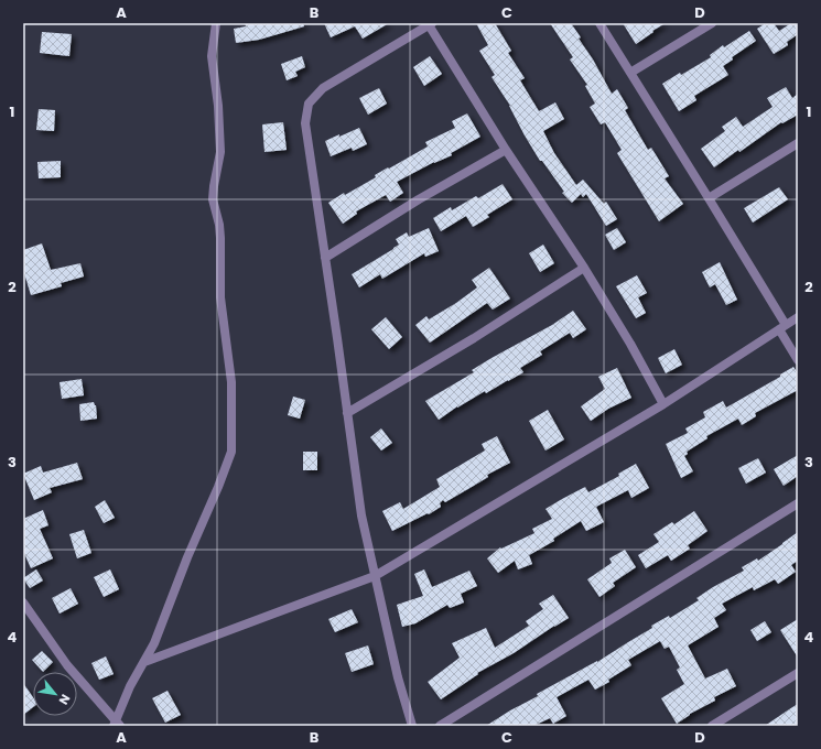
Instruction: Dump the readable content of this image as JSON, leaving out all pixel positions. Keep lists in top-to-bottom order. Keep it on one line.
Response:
{"north":"bottom right","grid":{"columns":["A","B","C","D"],"rows":["1","2","3","4"]}}
